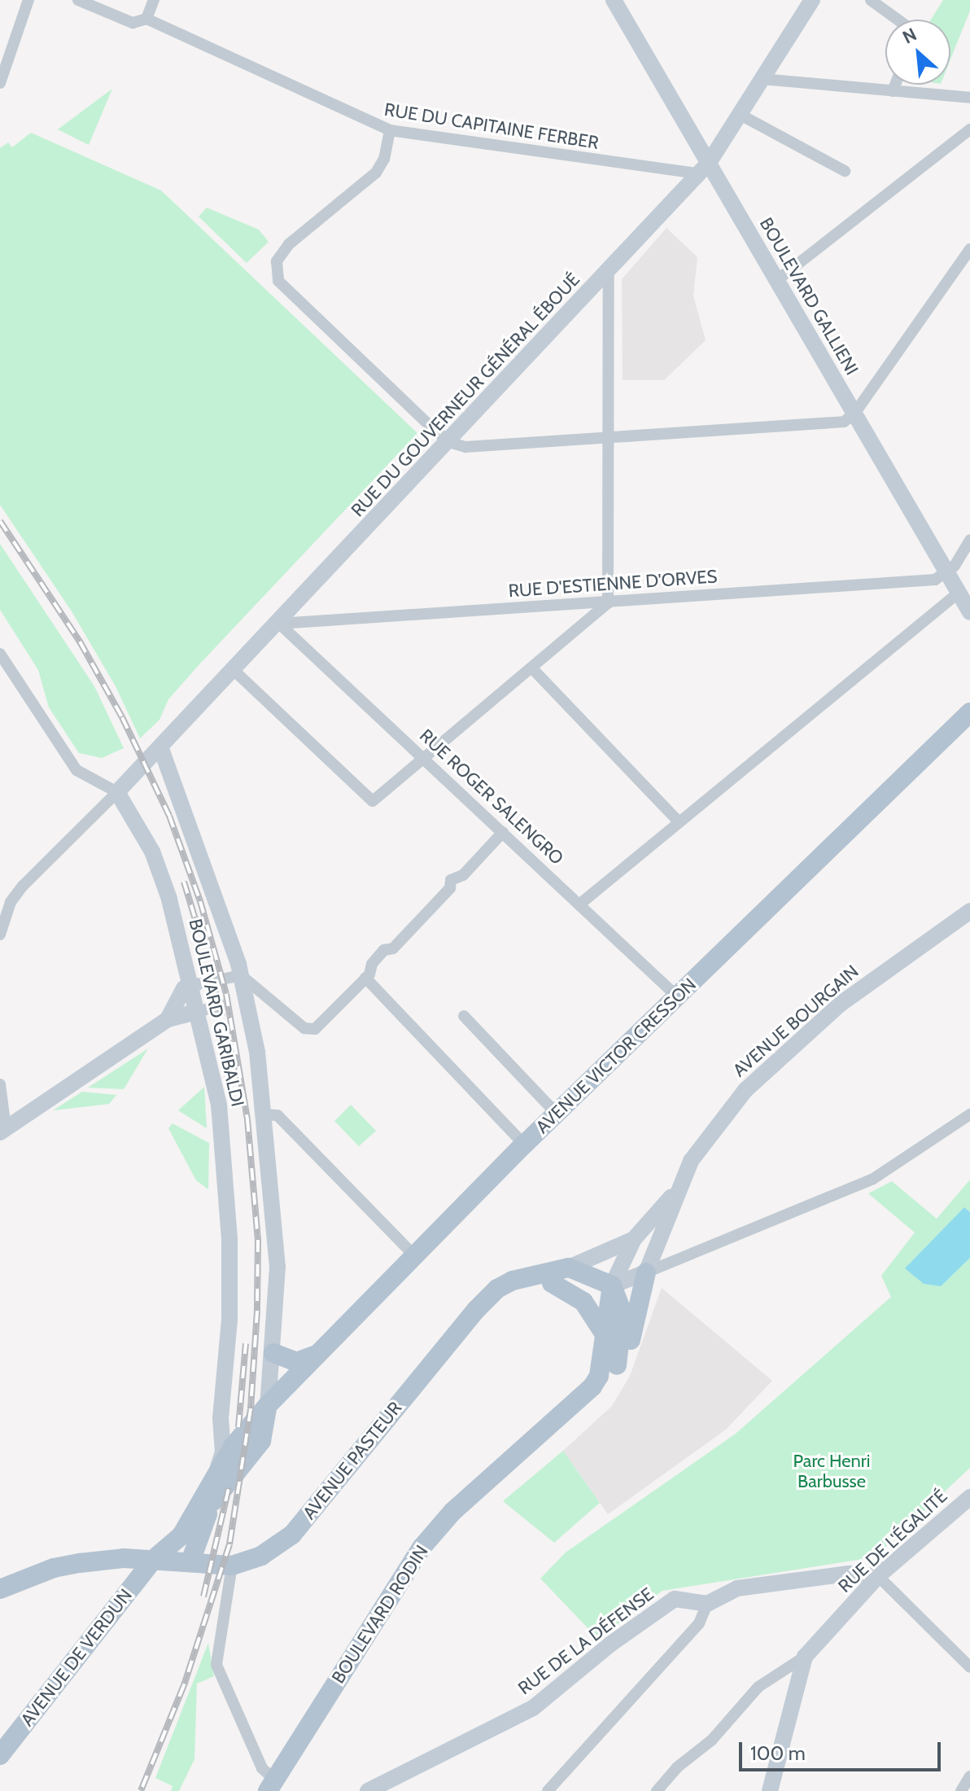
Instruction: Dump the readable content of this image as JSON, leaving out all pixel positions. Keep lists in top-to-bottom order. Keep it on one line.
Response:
{"streets":{"main road":["BOULEVARD GALLIENI","RUE DU GOUVERNEUR GÉNÉRAL ÉBOUÉ","BOULEVARD GARIBALDI","AVENUE BOURGAIN","AVENUE VICTOR CRESSON","AVENUE PASTEUR","RUE DE L'ÉGALITÉ","BOULEVARD RODIN","RUE DE LA DÉFENSE","AVENUE DE VERDUN"],"street":["RUE DU CAPITAINE FERBER","RUE D'ESTIENNE D'ORVES","RUE ROGER SALENGRO"]},"crossings":[["RUE DU CAPITAINE FERBER","BOULEVARD GALLIENI"],["RUE DU CAPITAINE FERBER","RUE DU GOUVERNEUR GÉNÉRAL ÉBOUÉ"],["BOULEVARD GALLIENI","RUE DU GOUVERNEUR GÉNÉRAL ÉBOUÉ"],["BOULEVARD GALLIENI","RUE D'ESTIENNE D'ORVES"],["RUE DU GOUVERNEUR GÉNÉRAL ÉBOUÉ","RUE D'ESTIENNE D'ORVES"],["RUE DU GOUVERNEUR GÉNÉRAL ÉBOUÉ","RUE ROGER SALENGRO"],["RUE DU GOUVERNEUR GÉNÉRAL ÉBOUÉ","BOULEVARD GARIBALDI"],["RUE D'ESTIENNE D'ORVES","RUE ROGER SALENGRO"],["RUE ROGER SALENGRO","AVENUE VICTOR CRESSON"],["BOULEVARD GARIBALDI","AVENUE VICTOR CRESSON"],["AVENUE VICTOR CRESSON","AVENUE PASTEUR"],["AVENUE VICTOR CRESSON","AVENUE DE VERDUN"],["AVENUE PASTEUR","AVENUE DE VERDUN"]],"parks":["Parc Henri Barbusse"],"scale_bar":"100 m","north":"top left"}
